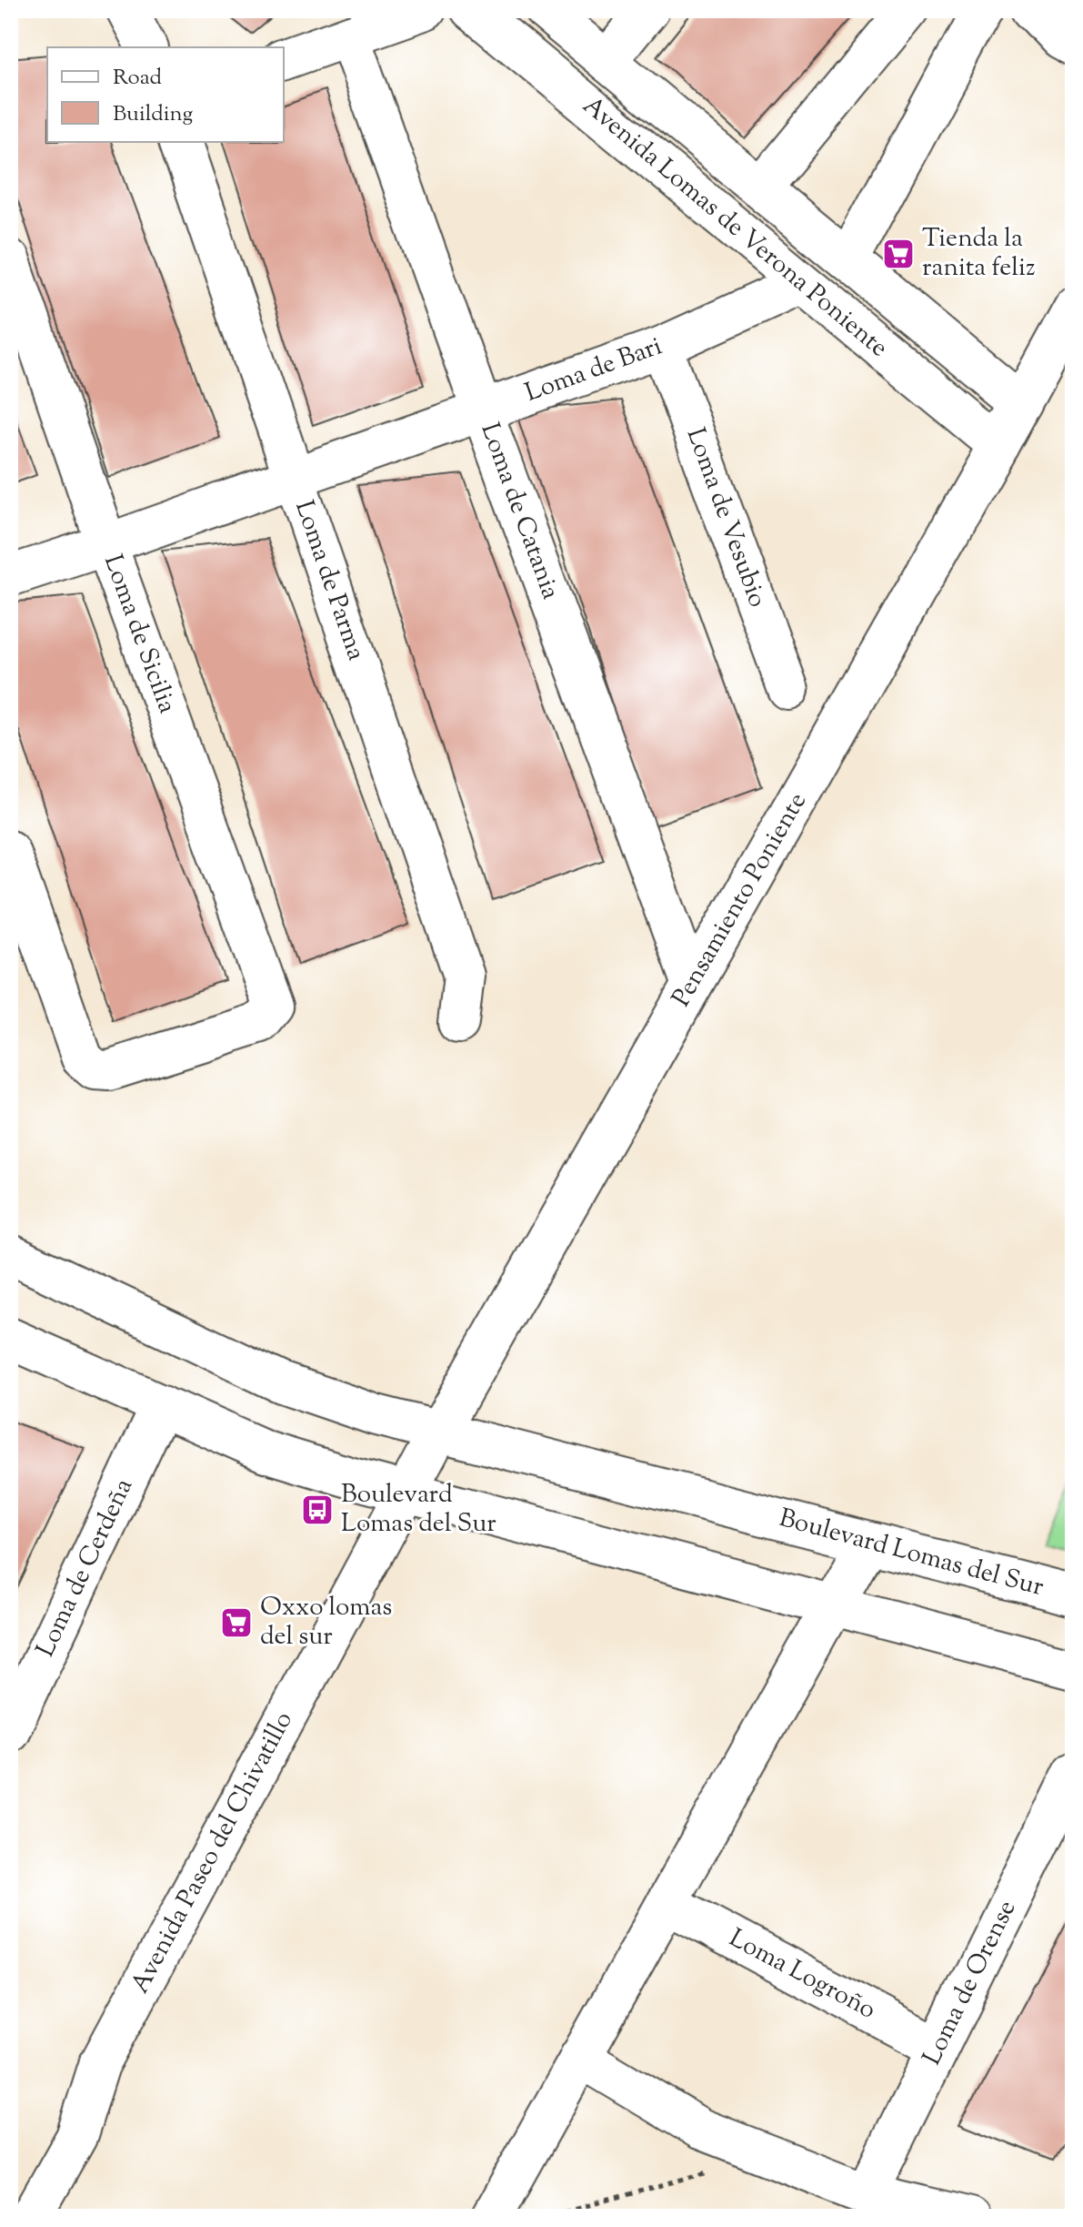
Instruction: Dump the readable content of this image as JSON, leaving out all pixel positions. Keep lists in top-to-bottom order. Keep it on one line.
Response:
{"streets":{"street":["Avenida Lomas de Verona Poniente","Loma de Bari","Loma de Catania","Loma de Vesubio","Loma de Parma","Loma de Sicilia","Pensamiento Poniente","Boulevard Lomas del Sur","Loma de Cerdeña","Avenida Paseo del Chivatillo","Loma Logroño","Loma de Orense"]},"crossings":[["Avenida Lomas de Verona Poniente","Loma de Bari"],["Avenida Lomas de Verona Poniente","Pensamiento Poniente"],["Loma de Bari","Loma de Catania"],["Loma de Bari","Loma de Vesubio"],["Loma de Bari","Loma de Parma"],["Loma de Bari","Loma de Sicilia"],["Loma de Catania","Pensamiento Poniente"],["Pensamiento Poniente","Boulevard Lomas del Sur"],["Pensamiento Poniente","Avenida Paseo del Chivatillo"],["Loma Logroño","Loma de Orense"]],"places":{"supermarket":["Tienda la ranita feliz","Oxxo lomas del sur"],"bus stop":["Boulevard Lomas del Sur"]},"legend":["Road","Building"]}
